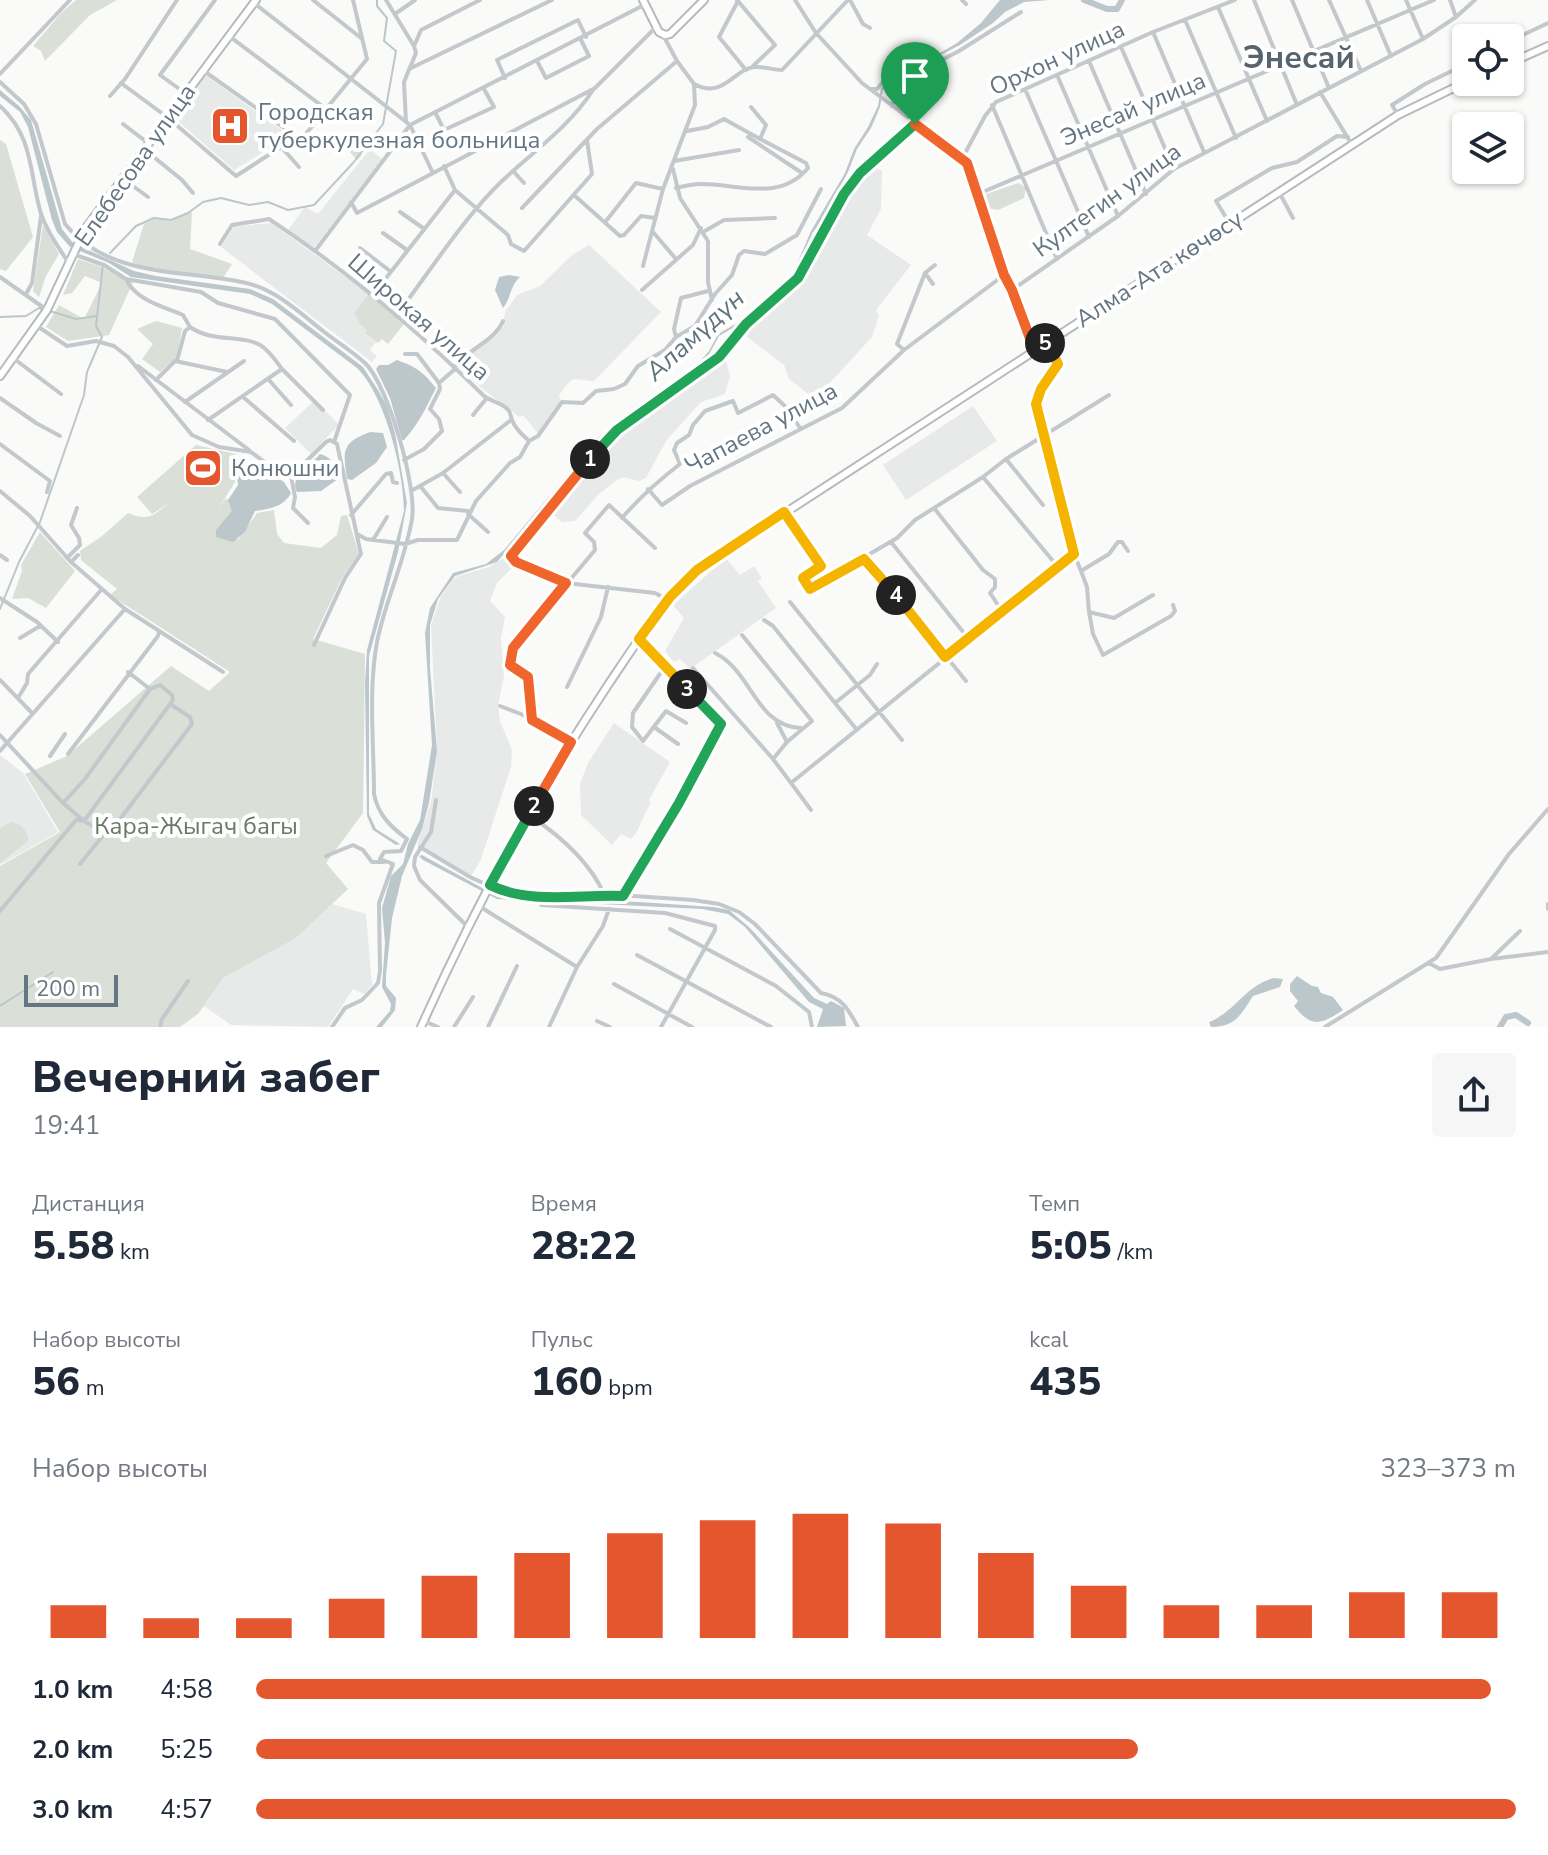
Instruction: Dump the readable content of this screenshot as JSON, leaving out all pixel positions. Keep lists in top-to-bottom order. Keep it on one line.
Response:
{"streets":{"main road":["Елебесова улица","Алма-Ата көчөсү"],"street":["Орхон улица","Энесай улица","Култегин улица","Широкая улица","Чапаева улица"]},"districts":["Энесай"],"water":["Аламүдүн"],"parks":["Кара-Жыгач багы"],"places":{"hospital":["Городская туберкулезная больница"],"sports":["Конюшни"]},"scale_bar":"200 m","page":{"pins":["5","1","4","3","2"],"scale":"200 m","heading":["Вечерний забег","19:41"],"stats":[["Дистанция","5.58 km"],["Время","28:22"],["Темп","5:05 /km"],["Набор высоты","56 m"],["Пульс","160 bpm"],["kcal","435"]],"chart":["Набор высоты","323–373 m"],"list":[{"name":"1.0 km","note":"4:58"},{"name":"2.0 km","note":"5:25"},{"name":"3.0 km","note":"4:57"}]}}
